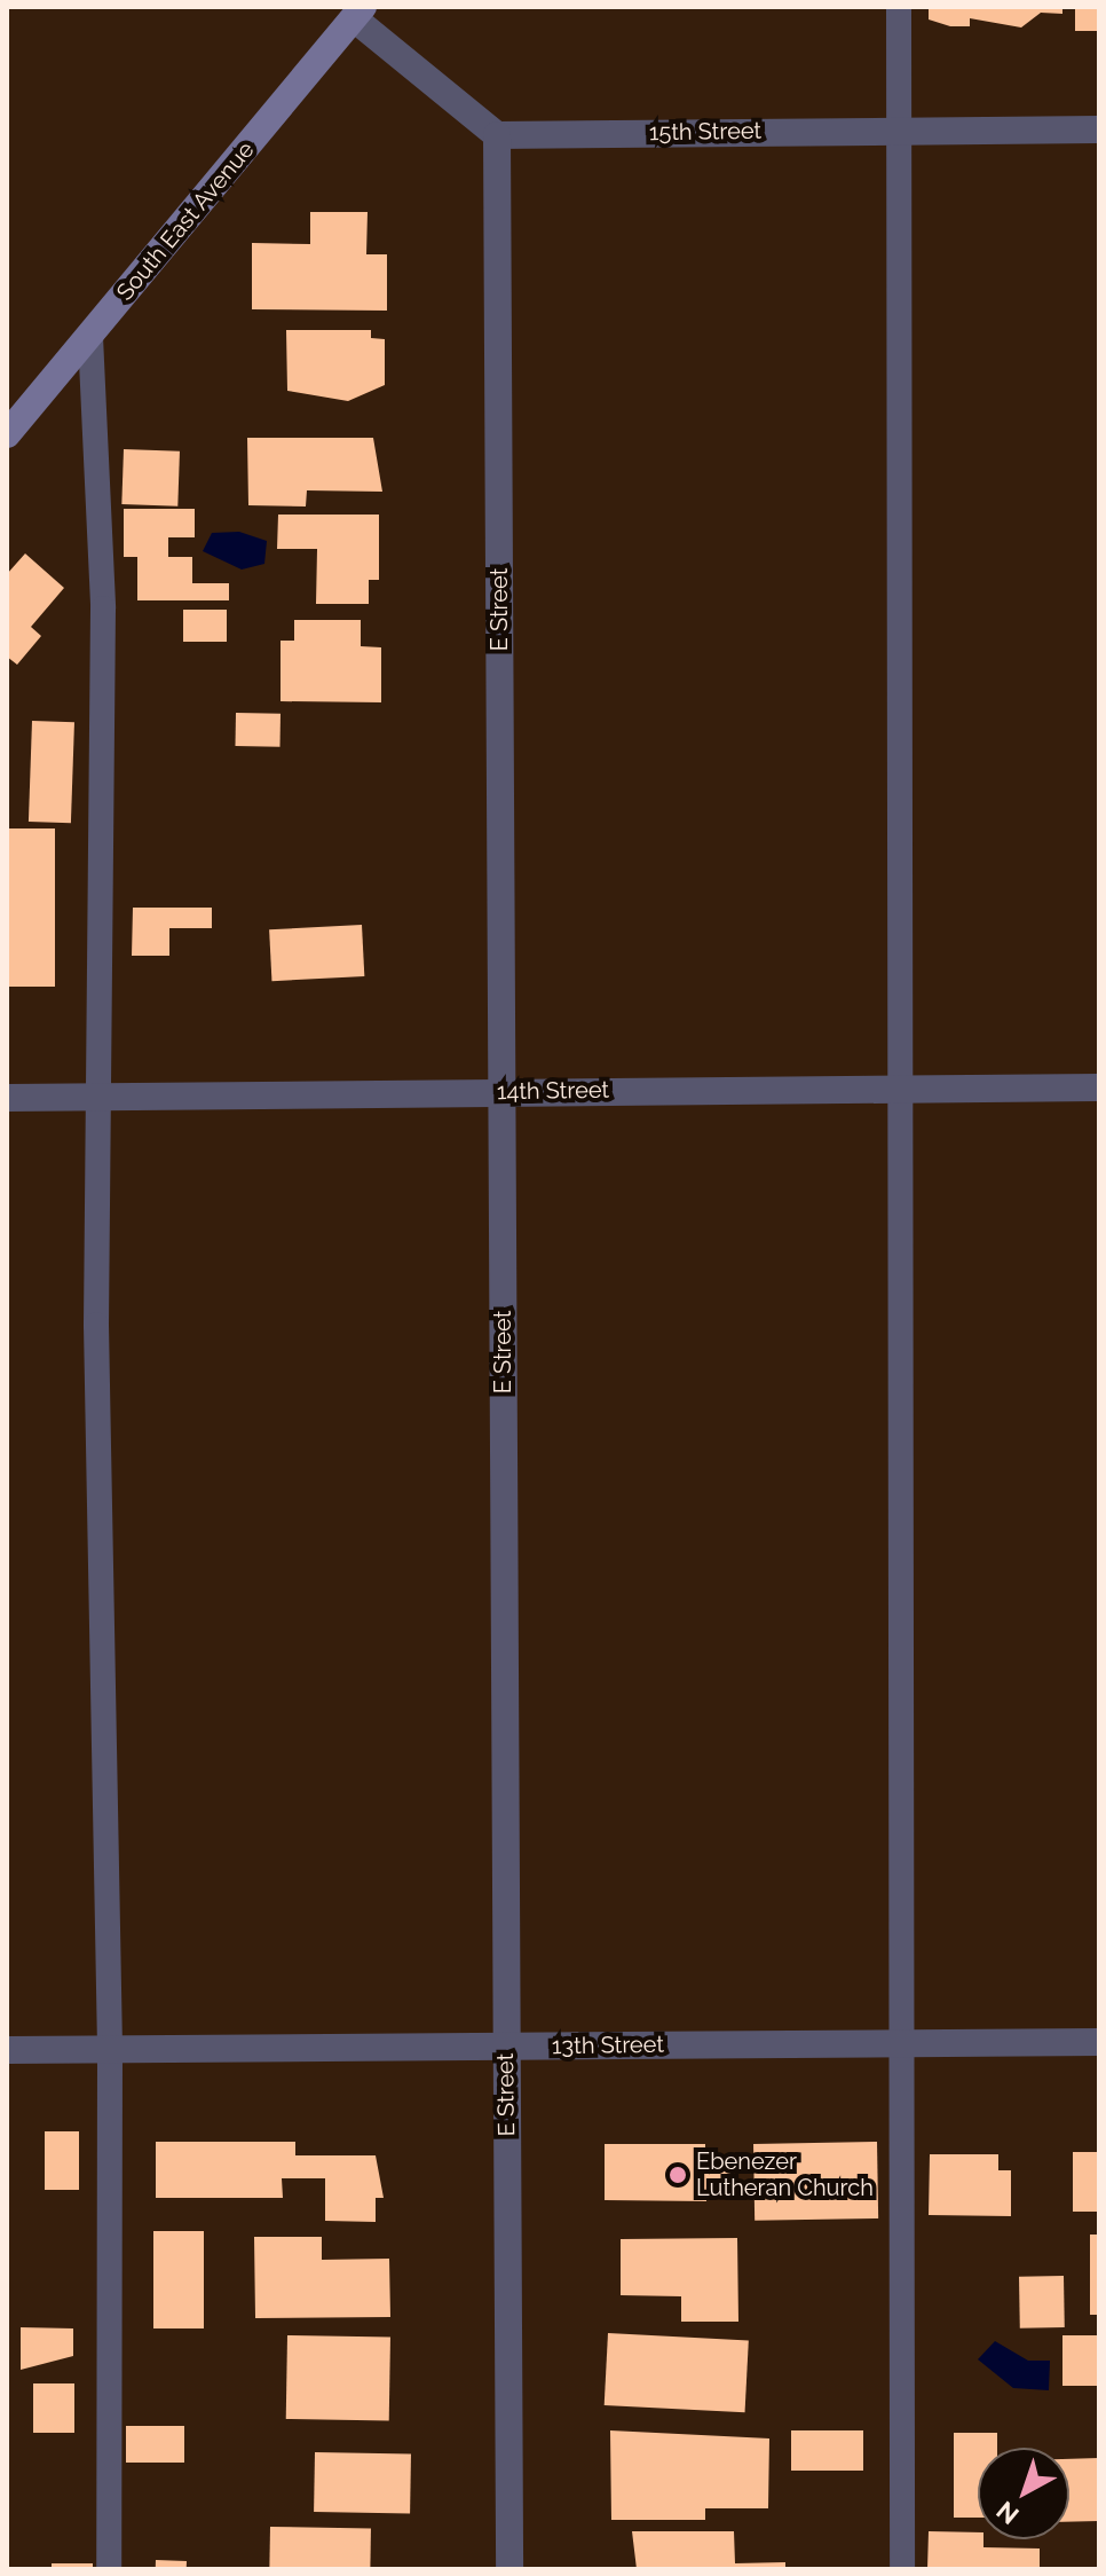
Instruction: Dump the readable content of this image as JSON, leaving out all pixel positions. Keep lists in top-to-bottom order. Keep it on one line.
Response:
{"streets":{"street":["15th Street","South East Avenue","E Street","14th Street","13th Street"]},"crossings":[["15th Street","E Street"],["E Street","14th Street"],["E Street","13th Street"]],"places":["Ebenezer Lutheran Church"],"north":"bottom left"}
